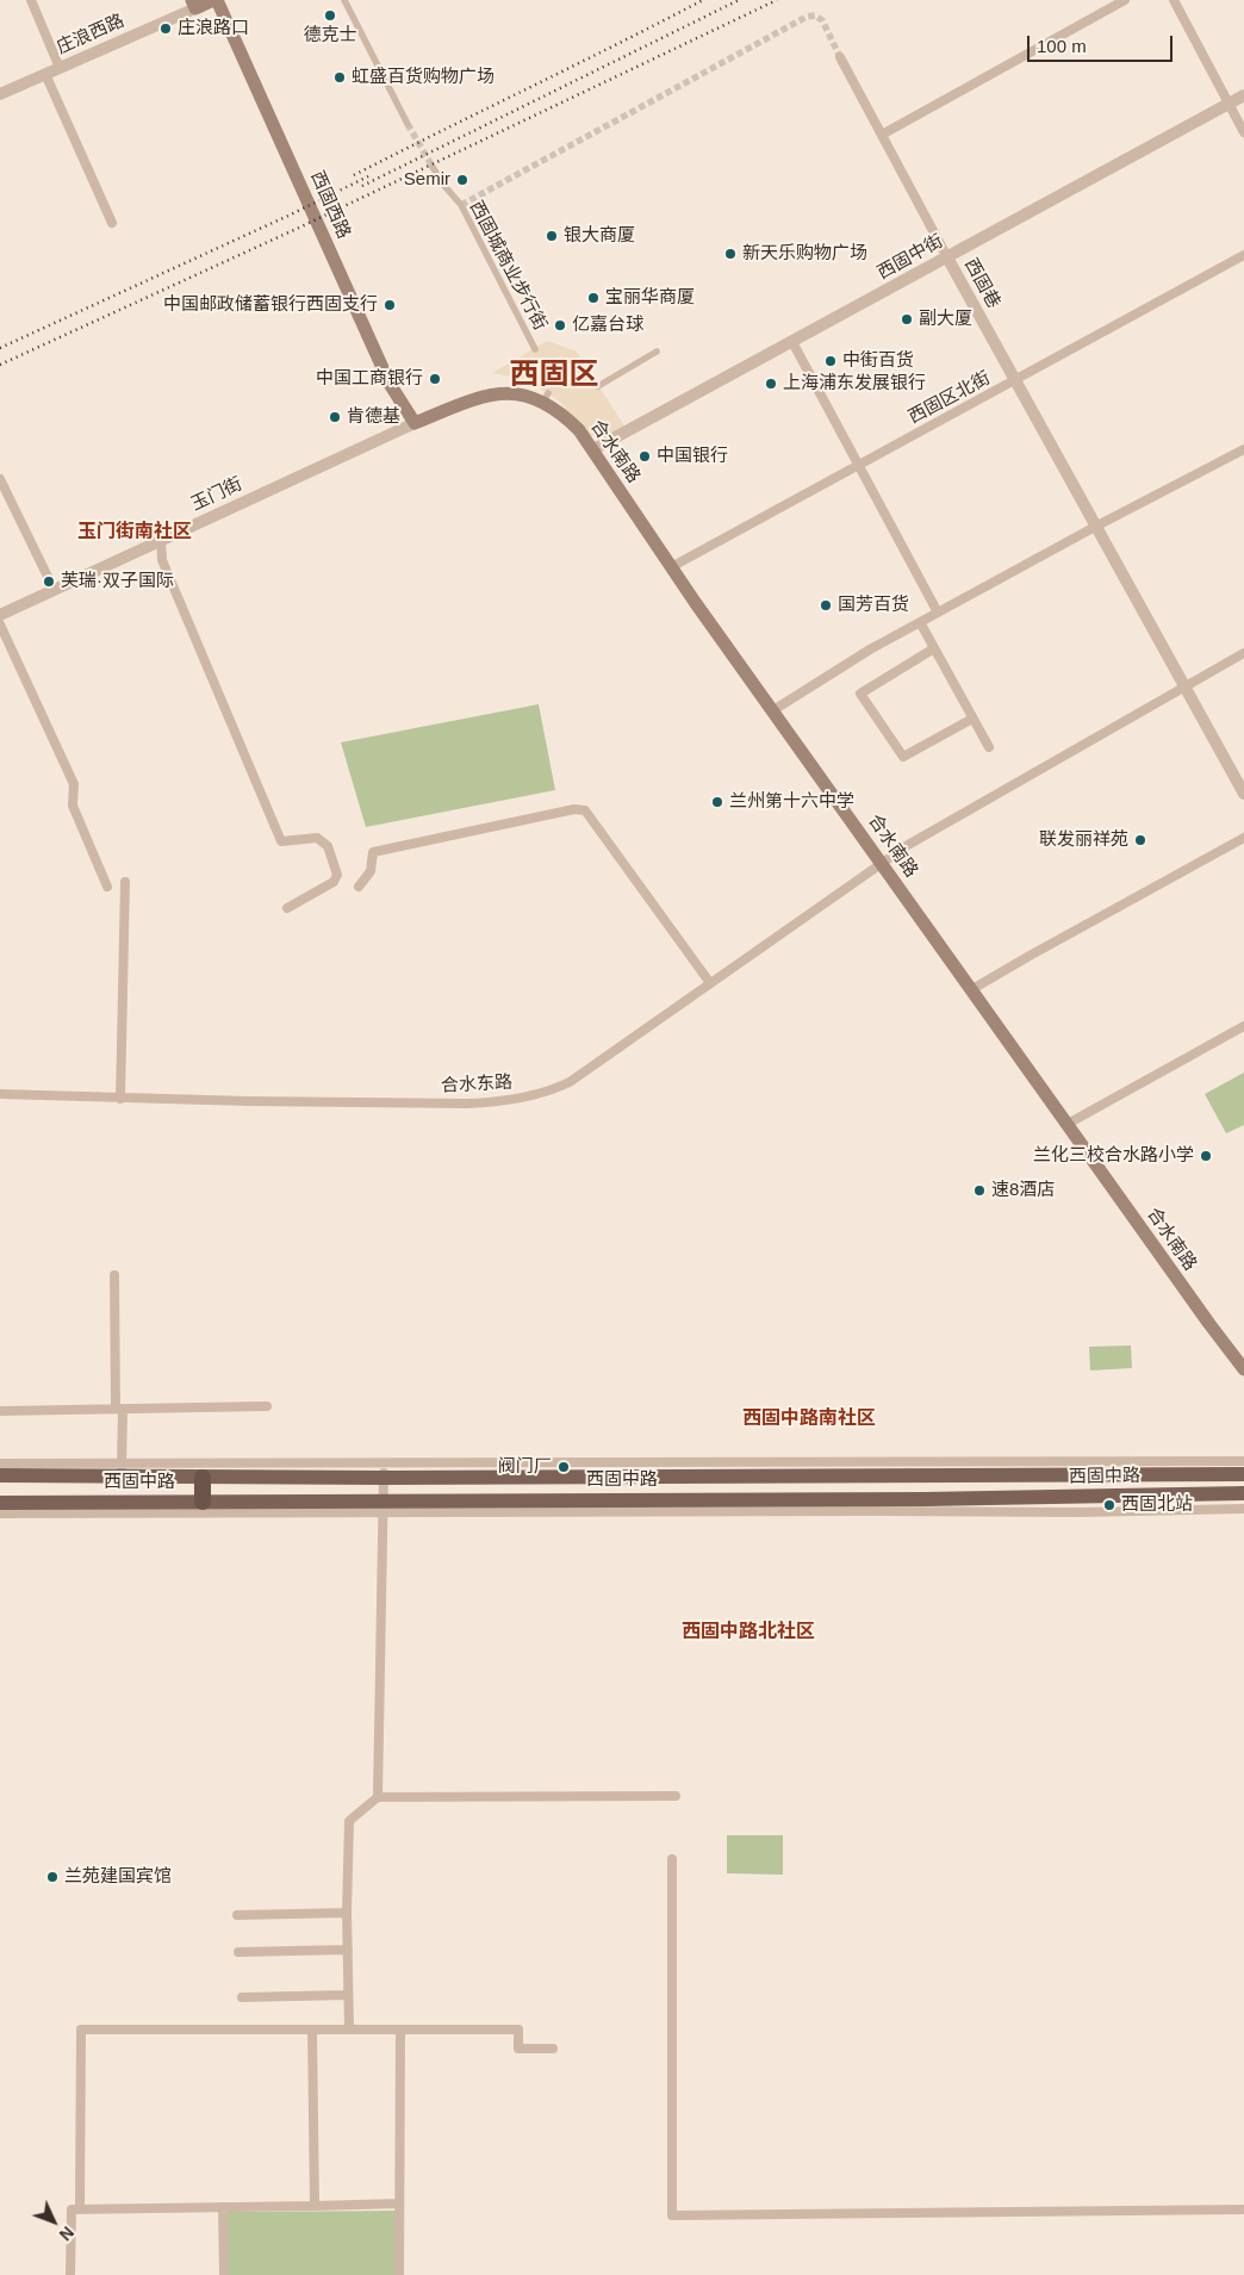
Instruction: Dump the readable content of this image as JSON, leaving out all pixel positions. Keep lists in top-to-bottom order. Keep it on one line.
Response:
{"streets":{"main road":["西固西路","合水南路","西固中路"],"street":["庄浪西路","西固中街","西固城商业步行街","西固巷","西固区北街","玉门街","合水东路"]},"crossings":[["西固西路","合水南路"],["西固西路","玉门街"],["西固中街","西固巷"],["西固中街","合水南路"],["西固巷","西固区北街"],["西固巷","合水东路"],["西固区北街","合水南路"],["合水南路","玉门街"],["合水南路","合水东路"]],"districts":["西固区","玉门街南社区","西固中路南社区","西固中路北社区"],"places":["德克士","庄浪路口","虹盛百货购物广场","Semir","银大商厦","新天乐购物广场","宝丽华商厦","中国邮政储蓄银行西固支行","副大厦","亿嘉台球","中街百货","中国工商银行","上海浦东发展银行","肯德基","中国银行","芙瑞·双子国际","国芳百货","兰州第十六中学","联发丽祥苑","兰化三校合水路小学","速8酒店","阀门厂","西固北站","兰苑建国宾馆"],"scale_bar":"100 m","north":"bottom right"}
